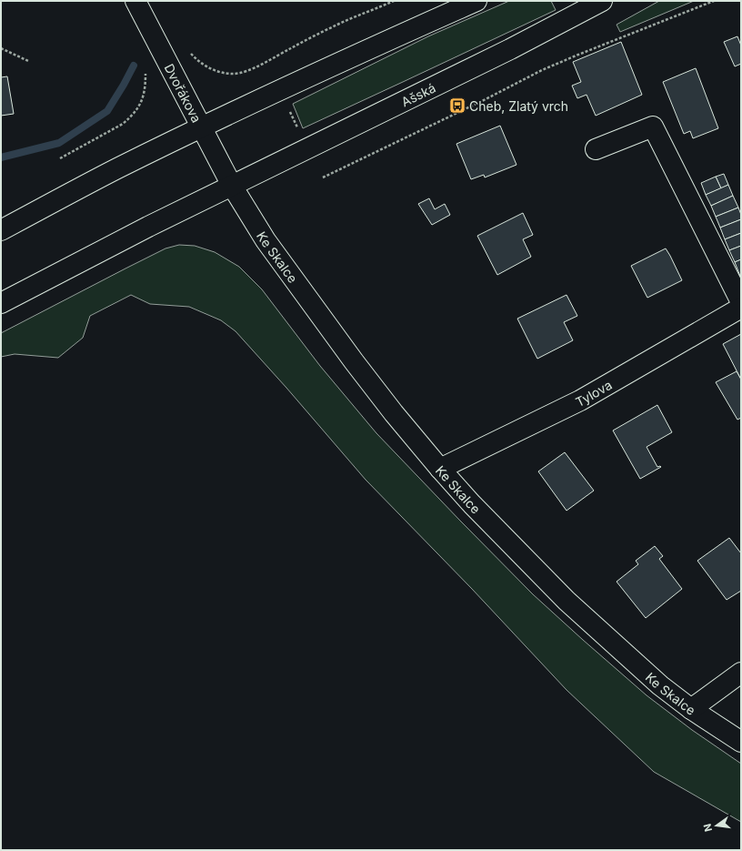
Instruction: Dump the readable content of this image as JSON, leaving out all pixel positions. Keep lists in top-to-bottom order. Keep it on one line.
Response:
{"streets":{"street":["Dvořákova","Ašská","Ke Skalce","Tylova"]},"crossings":[["Dvořákova","Ašská"],["Dvořákova","Ke Skalce"],["Ašská","Ke Skalce"],["Ke Skalce","Tylova"]],"places":{"bus stop":["Cheb, Zlatý vrch"]},"north":"left"}
